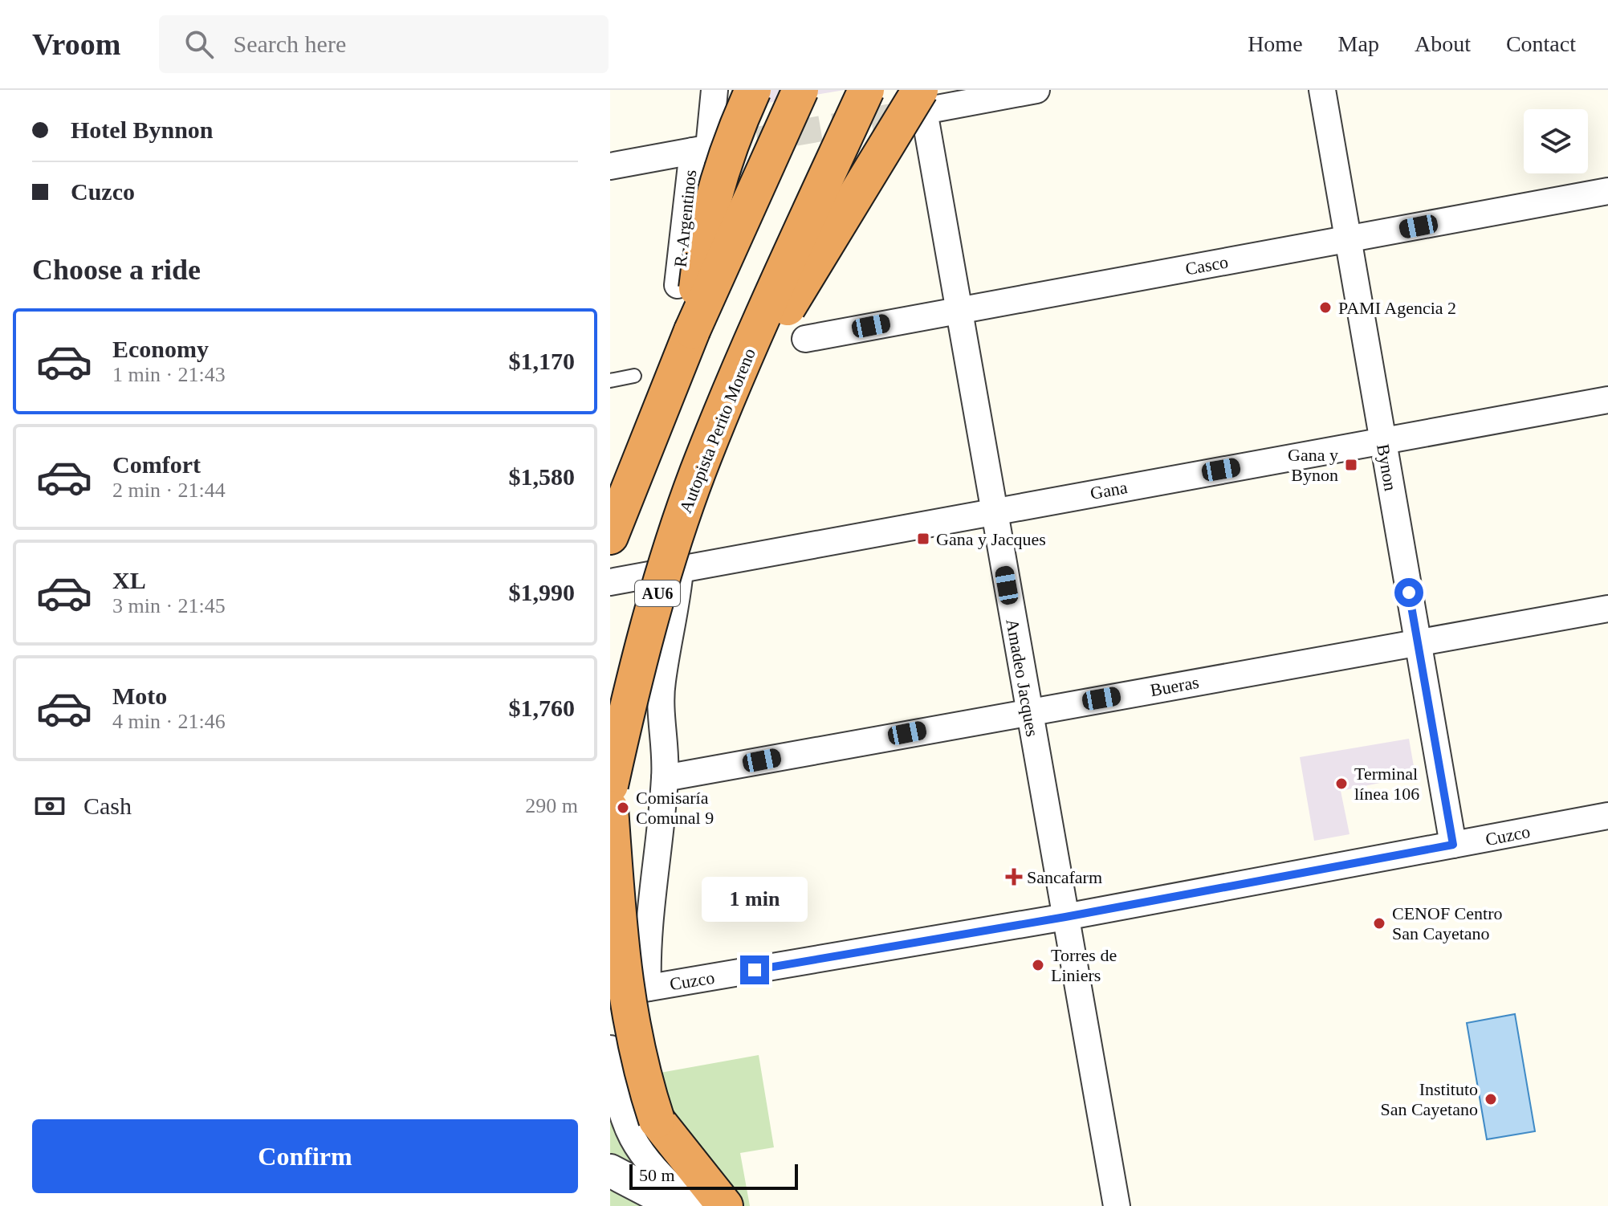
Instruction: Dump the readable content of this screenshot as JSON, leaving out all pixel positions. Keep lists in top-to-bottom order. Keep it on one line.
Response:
{"streets":{"highway":["Autopista Perito Moreno","AU6"],"street":["R. Argentinos","Casco","Bynon","Gana","Amadeo Jacques","Bueras","Cuzco"]},"crossings":[["Casco","Bynon"],["Casco","Amadeo Jacques"],["Bynon","Gana"],["Bynon","Bueras"],["Bynon","Cuzco"],["Gana","Amadeo Jacques"],["Amadeo Jacques","Bueras"],["Amadeo Jacques","Cuzco"]],"places":{"other":["PAMI Agencia 2","Terminal línea 106","Comisaría Comunal 9","CENOF Centro San Cayetano","Torres de Liniers","Instituto San Cayetano"],"transit":["Gana y Bynon","Gana y Jacques"],"health":["Sancafarm"]},"scale_bar":"50 m","page":{"header":"Vroom","search":"Search here","nav":["Home","Map","About","Contact"],"banner":["Hotel Bynnon","Cuzco"],"heading":"Choose a ride","list":[{"name":"Economy","note":"1 min · 21:43","value":"$1,170"},{"name":"Comfort","note":"2 min · 21:44","value":"$1,580"},{"name":"XL","note":"3 min · 21:45","value":"$1,990"},{"name":"Moto","note":"4 min · 21:46","value":"$1,760"}],"pay":["Cash","290 m"],"bubble":"1 min","buttons":"Confirm","scale":"50 m"}}
